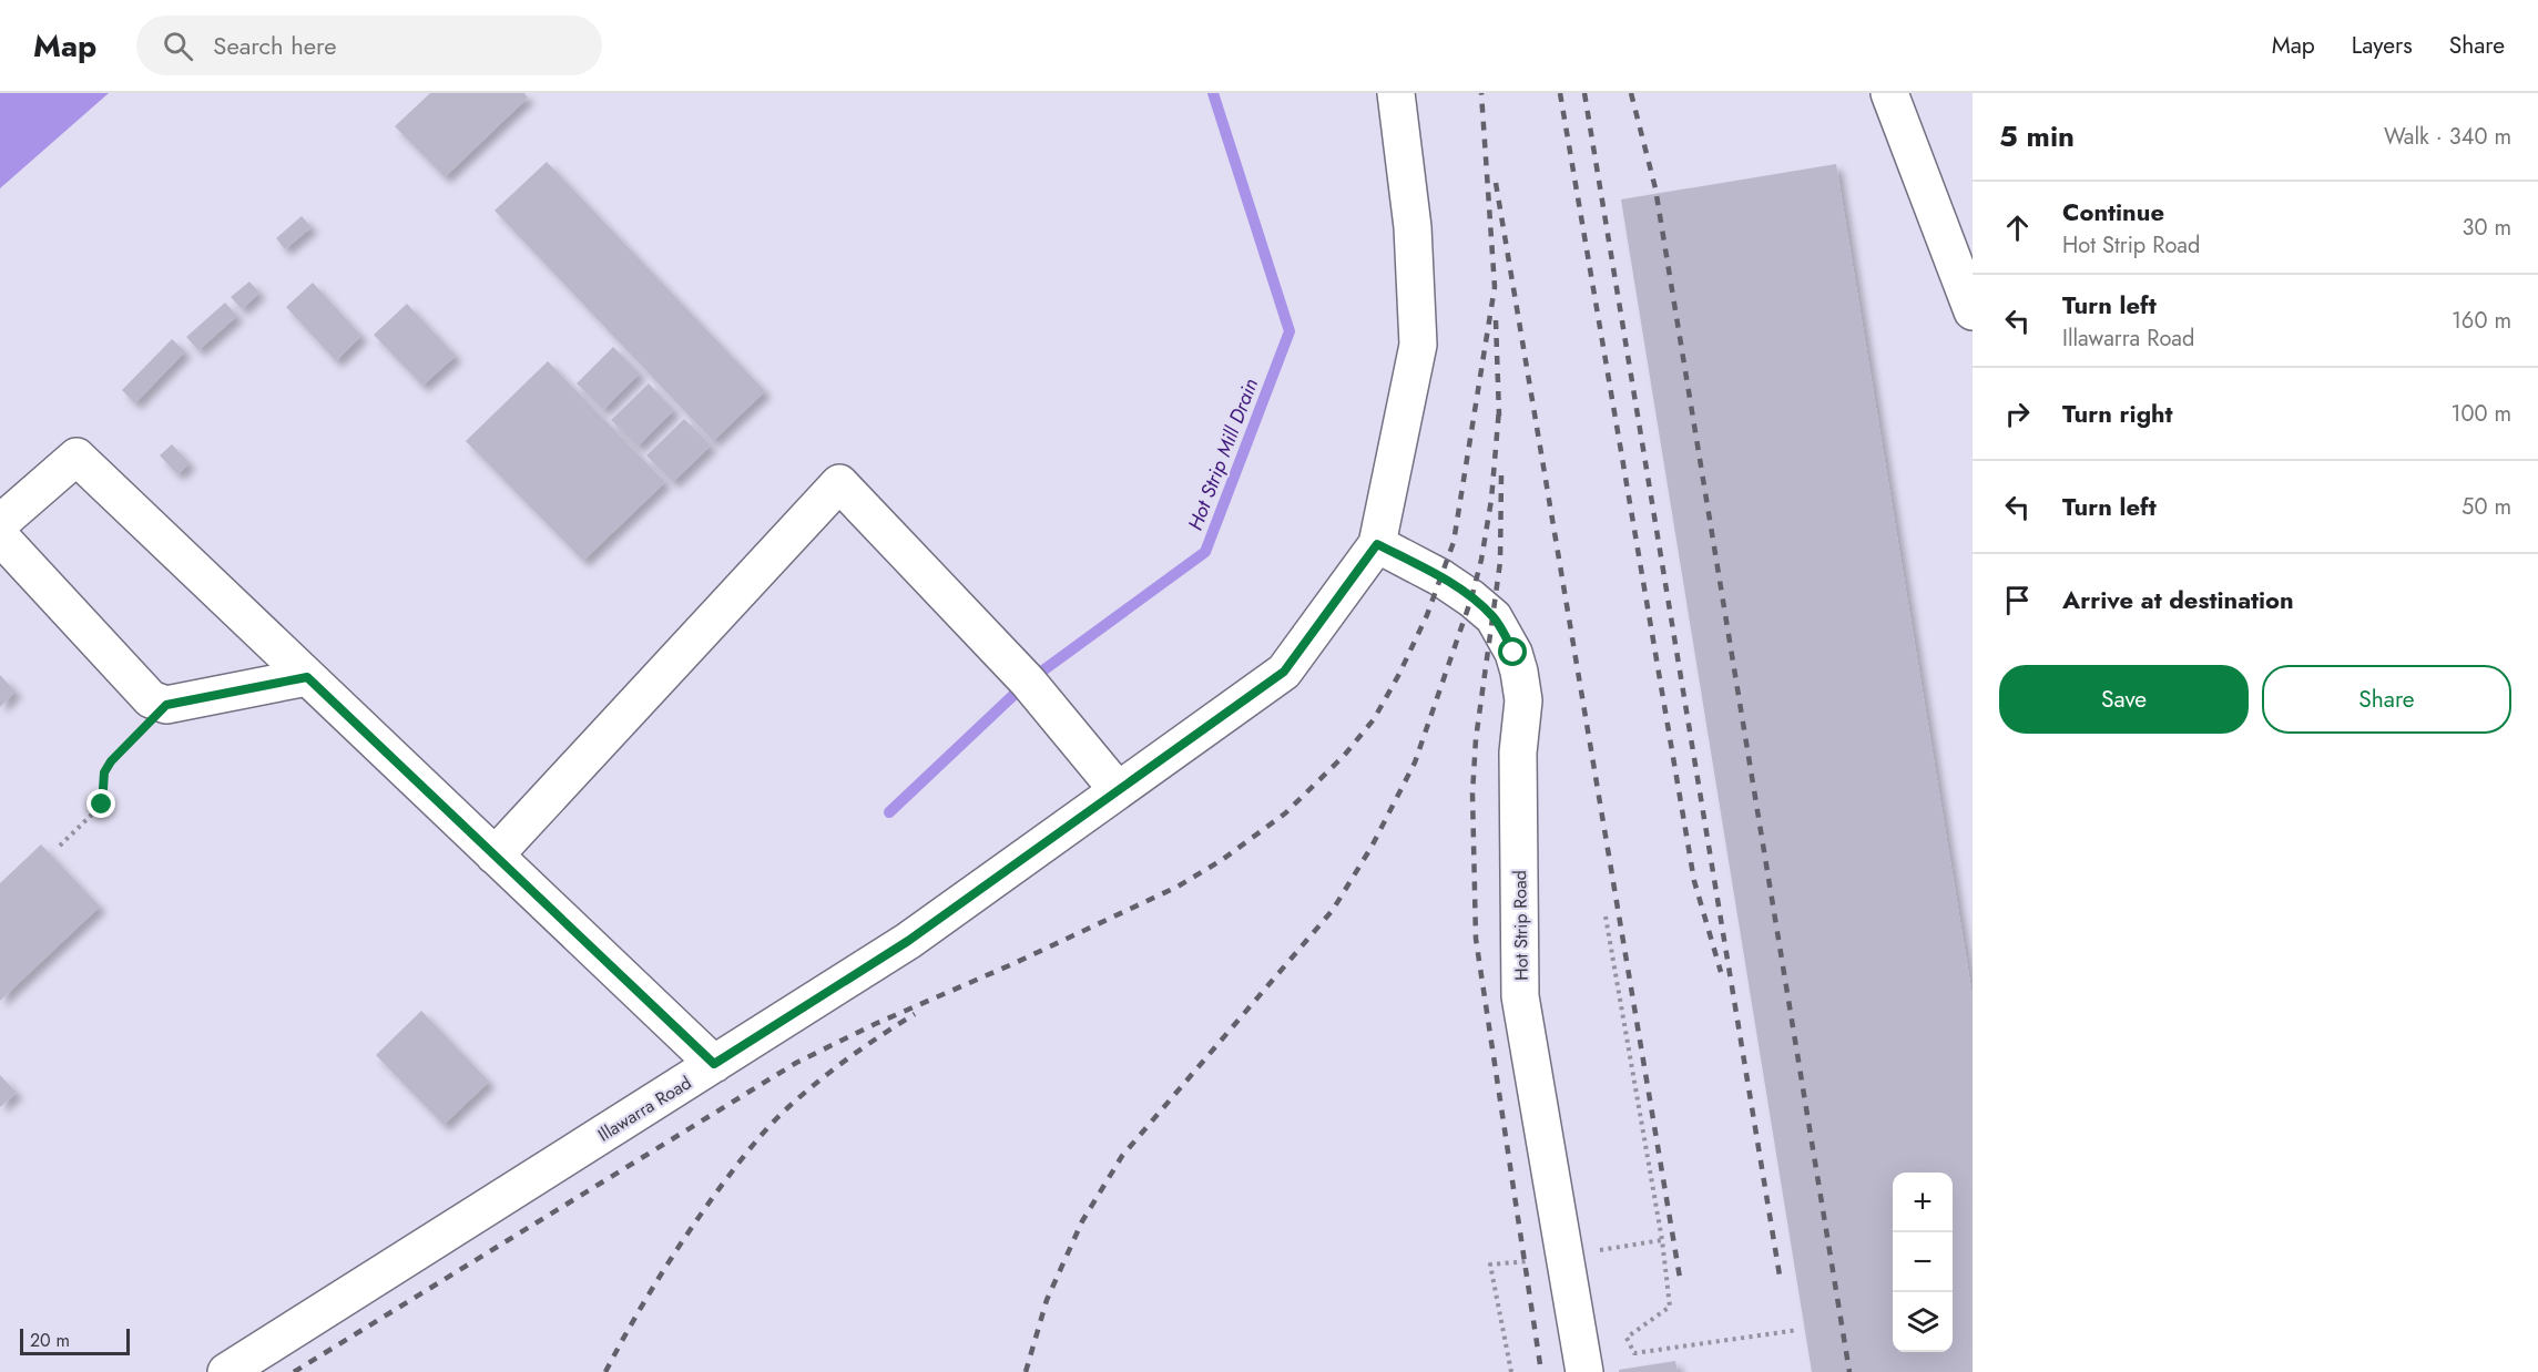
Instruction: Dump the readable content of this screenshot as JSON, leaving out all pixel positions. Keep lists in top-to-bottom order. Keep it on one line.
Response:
{"streets":{"street":["Hot Strip Road","Illawarra Road"]},"crossings":[["Hot Strip Road","Illawarra Road"]],"water":["Hot Strip Mill Drain"],"scale_bar":"20 m","page":{"header":"Map","search":"Search here","nav":["Map","Layers","Share"],"heading":["5 min","Walk · 340 m"],"list":[["Continue","Hot Strip Road","30 m"],["Turn left","Illawarra Road","160 m"],["Turn right","100 m"],["Turn left","50 m"],"Arrive at destination"],"buttons":["Save","Share"],"map_buttons":["+","−"],"scale":"20 m"}}
